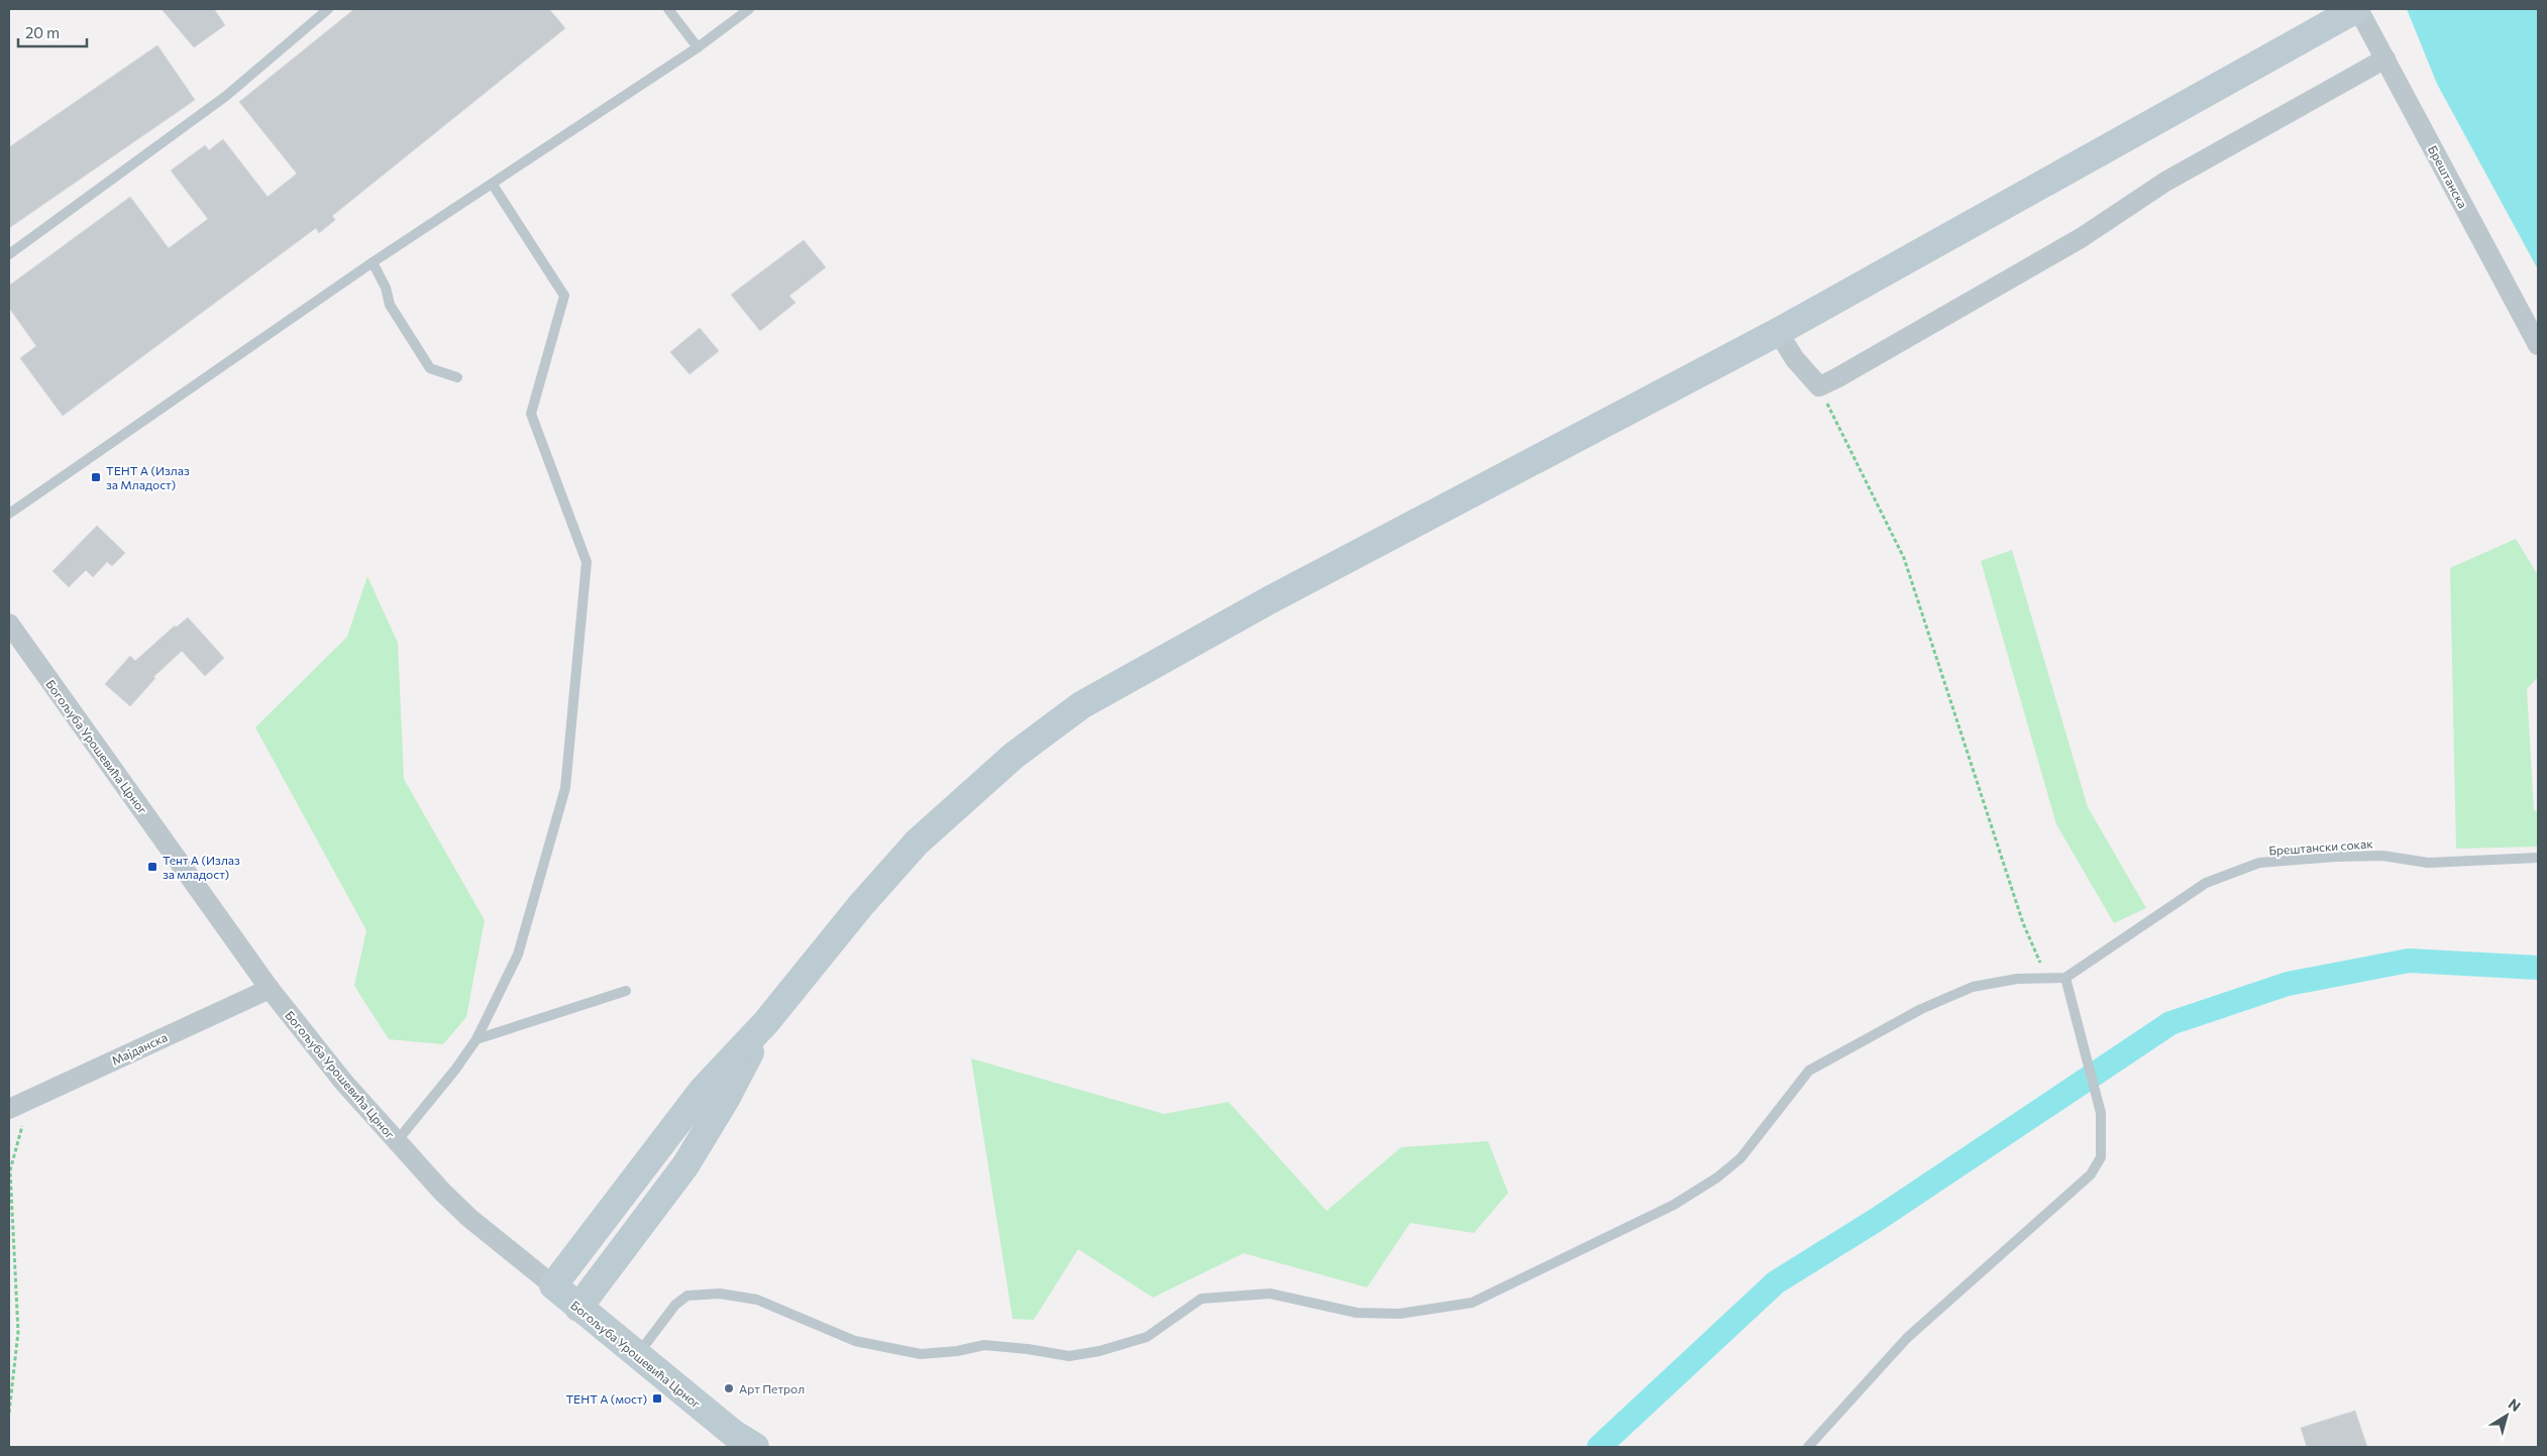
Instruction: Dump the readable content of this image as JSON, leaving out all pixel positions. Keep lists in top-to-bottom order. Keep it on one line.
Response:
{"streets":{"main road":["Богољуба Урошевића Црног"],"street":["Брештанска","Мајданска"],"lane":["Брештански сокак"]},"crossings":[["Богољуба Урошевића Црног","Мајданска"]],"places":{"transit":["ТЕНТ А (Излаз за Младост)","Тент А (Излаз за младост)","ТЕНТ А (мост)"],"other":["Арт Петрол"]},"scale_bar":"20 m","north":"top right"}
